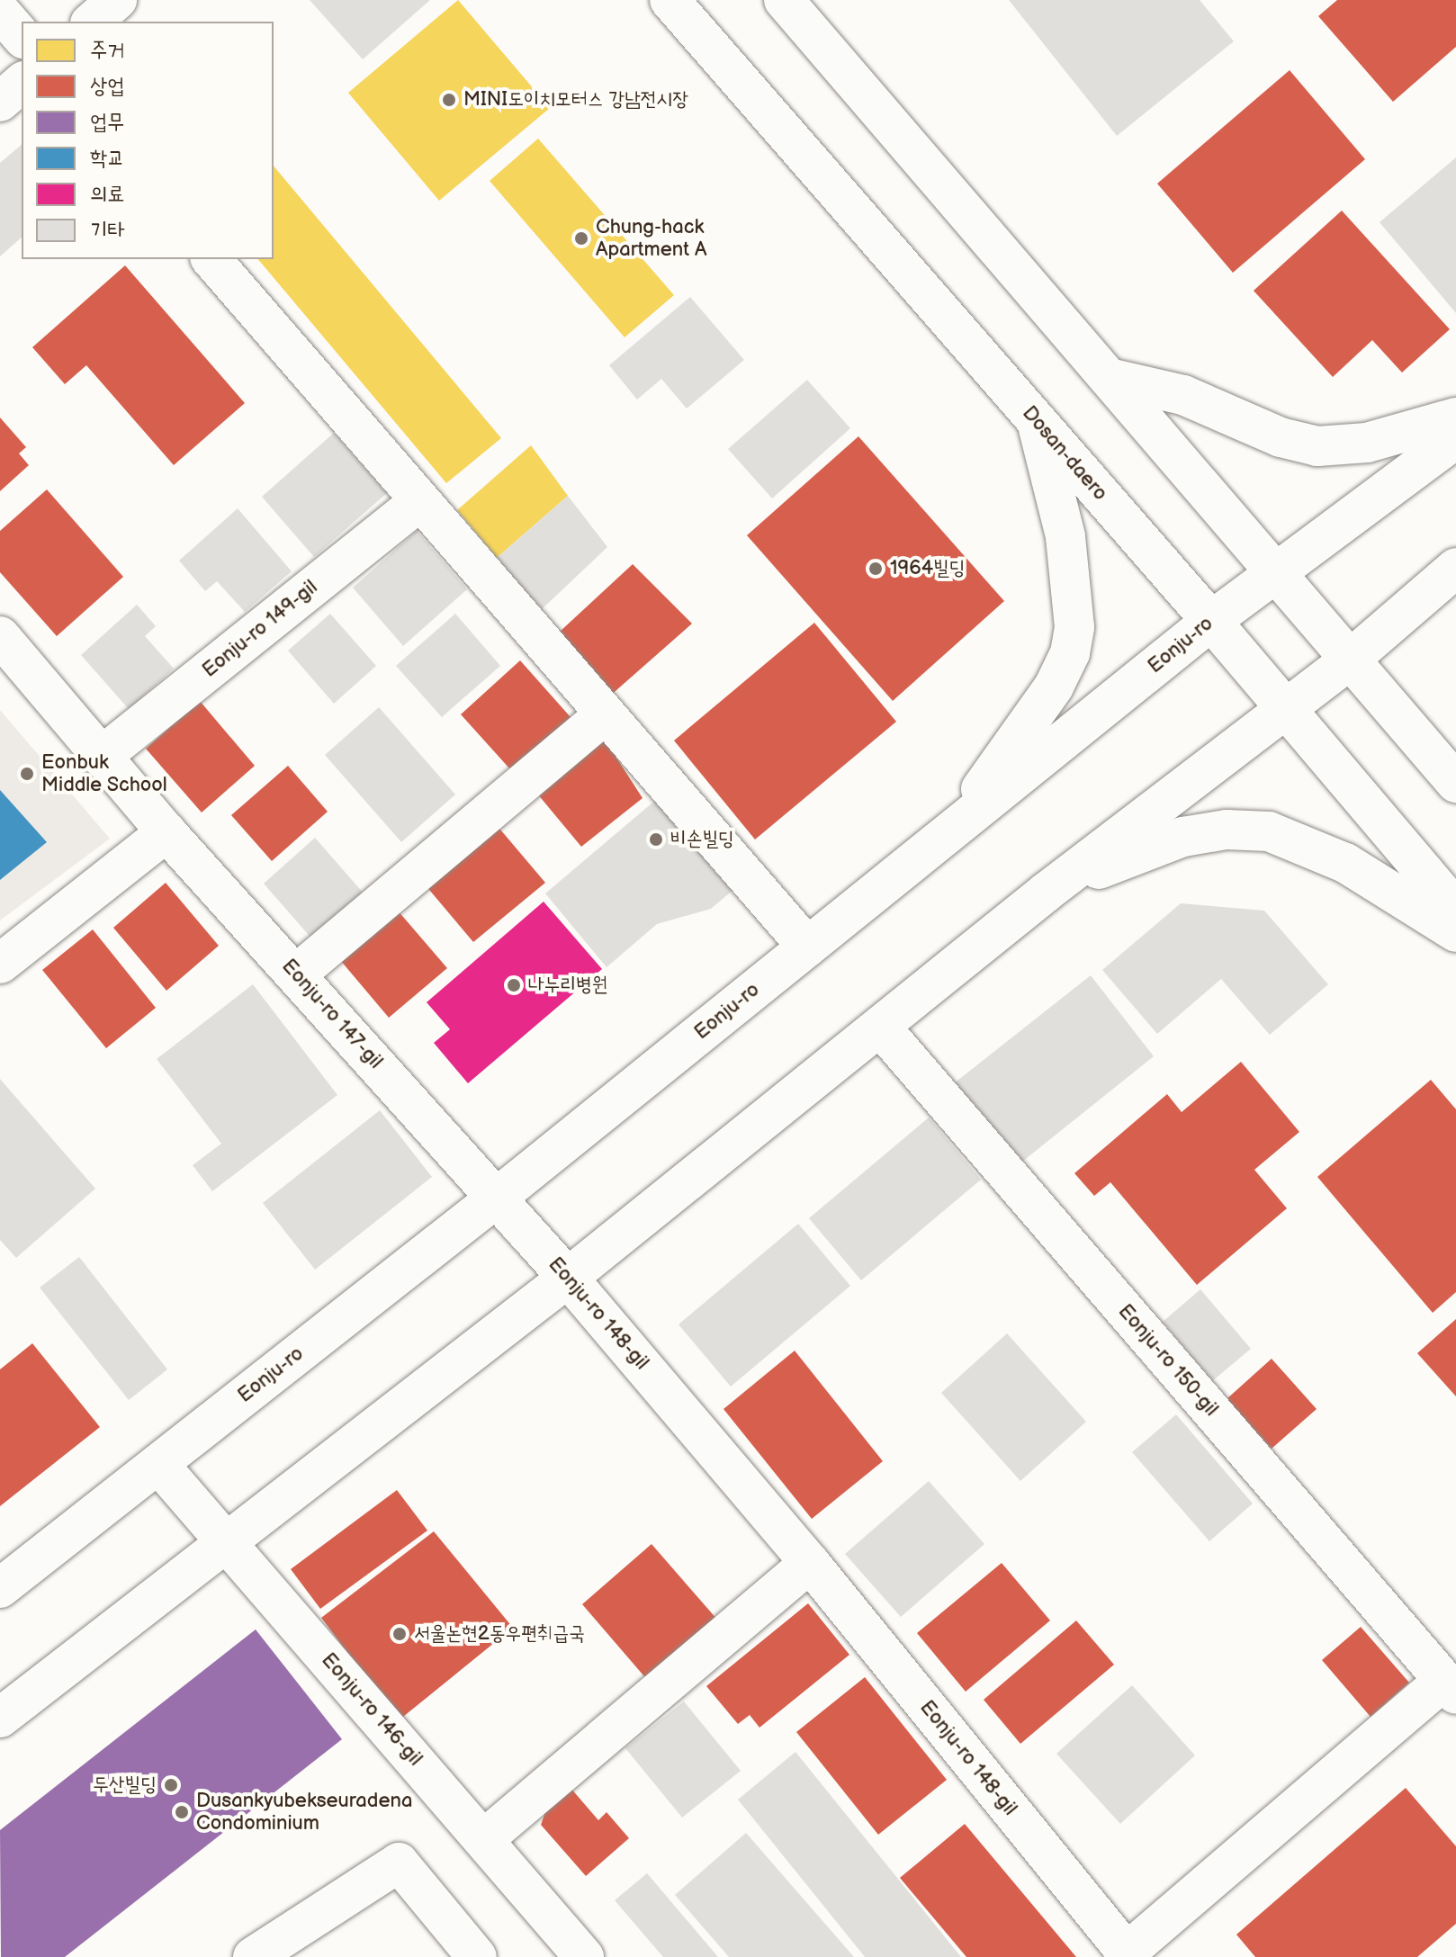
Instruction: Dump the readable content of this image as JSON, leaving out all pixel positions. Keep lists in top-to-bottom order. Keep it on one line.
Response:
{"streets":{"main road":["Dosan-daero","Eonju-ro 149-gil","Eonju-ro","Eonju-ro 147-gil","Eonju-ro 148-gil","Eonju-ro 150-gil","Eonju-ro 146-gil"]},"crossings":[["Dosan-daero","Eonju-ro"],["Eonju-ro 149-gil","Eonju-ro 147-gil"],["Eonju-ro","Eonju-ro 147-gil"],["Eonju-ro","Eonju-ro 148-gil"],["Eonju-ro","Eonju-ro 146-gil"],["Eonju-ro 147-gil","Eonju-ro 148-gil"],["Eonju-ro 148-gil","Eonju-ro 150-gil"]],"places":["MINI도이치모터스 강남전시장","Chung-hack Apartment A","1964빌딩","Eonbuk Middle School","비손빌딩","나누리병원","서울논현2동우편취급국","두산빌딩","Dusankyubekseuradena Condominium"],"legend":["주거","상업","업무","학교","의료","기타"]}
